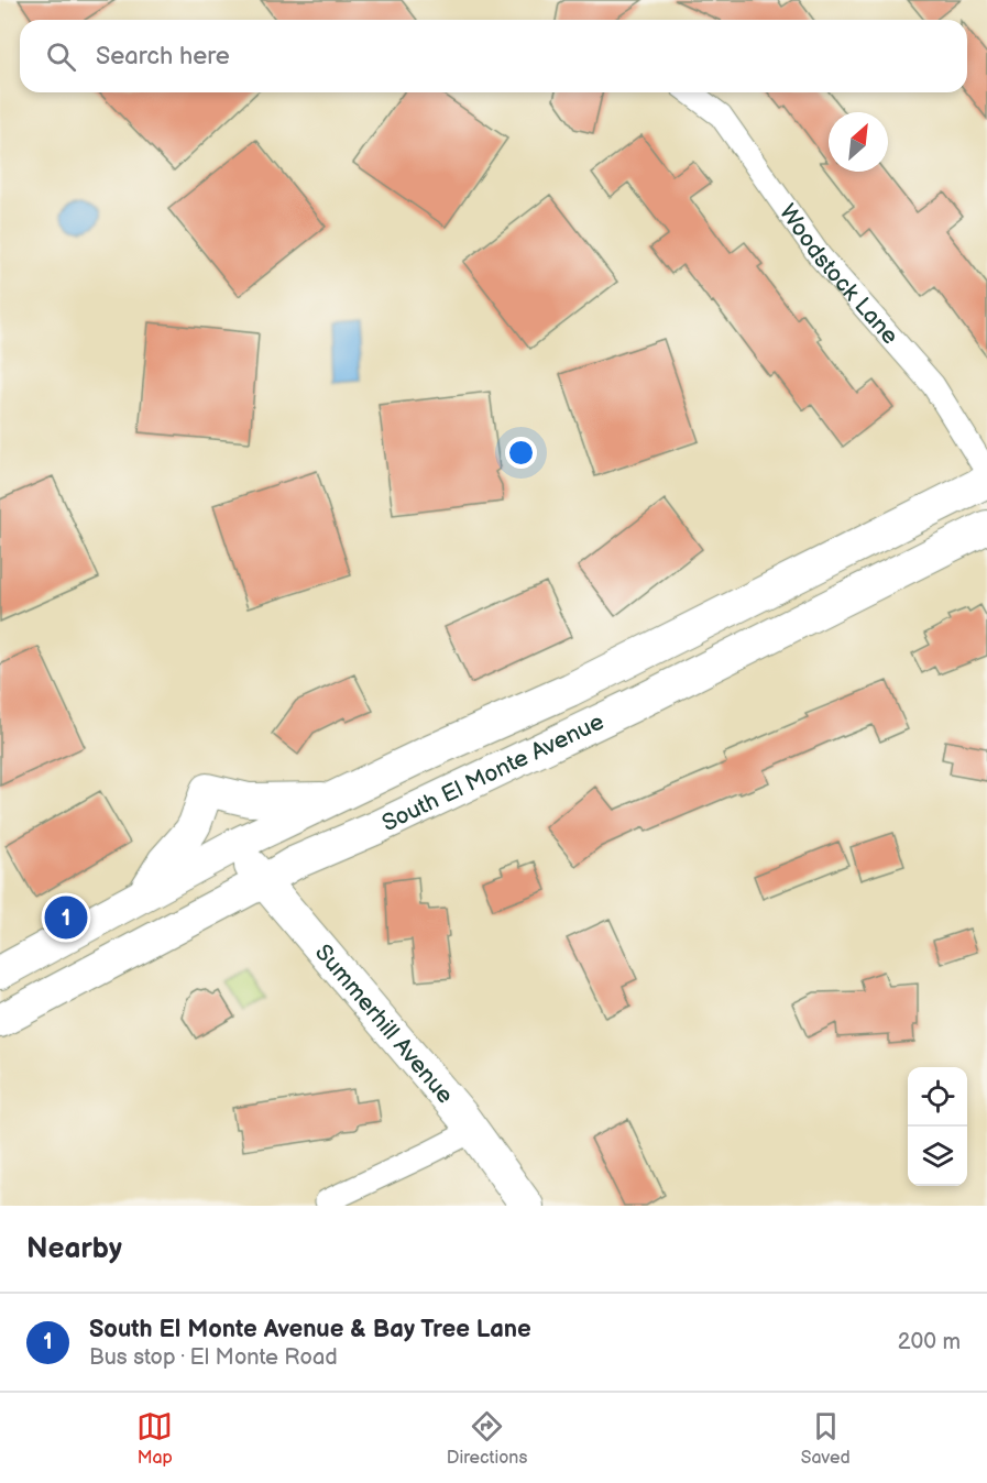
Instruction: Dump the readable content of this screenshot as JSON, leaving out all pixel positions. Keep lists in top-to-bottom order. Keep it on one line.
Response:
{"streets":{"main road":["South El Monte Avenue","Summerhill Avenue"],"street":["Woodstock Lane"]},"crossings":[["South El Monte Avenue","Summerhill Avenue"]],"north":"top right","page":{"search":"Search here","pins":"1","heading":"Nearby","list":[{"mark":"1","name":"South El Monte Avenue & Bay Tree Lane","note":"Bus stop · El Monte Road","value":"200 m"}],"nav":["Map","Directions","Saved"]}}
